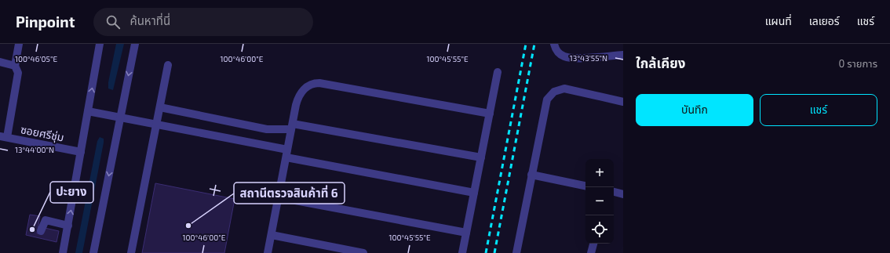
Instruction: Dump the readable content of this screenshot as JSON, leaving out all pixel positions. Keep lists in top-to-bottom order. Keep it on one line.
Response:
{"streets":{"street":["ซอยศรีชุ่ม"]},"places":["สถานีตรวจสินค้าที่ 6","ปะยาง"],"page":{"header":"Pinpoint","search":"ค้นหาที่นี่","nav":["แผนที่","เลเยอร์","แชร์"],"heading":["ใกล้เคียง","0 รายการ"],"buttons":["บันทึก","แชร์"],"map_buttons":["+","−"]},"coordinates":["13°43'55\"N","100°46'05\"E","100°46'00\"E","100°45'55\"E","13°44'00\"N"]}
